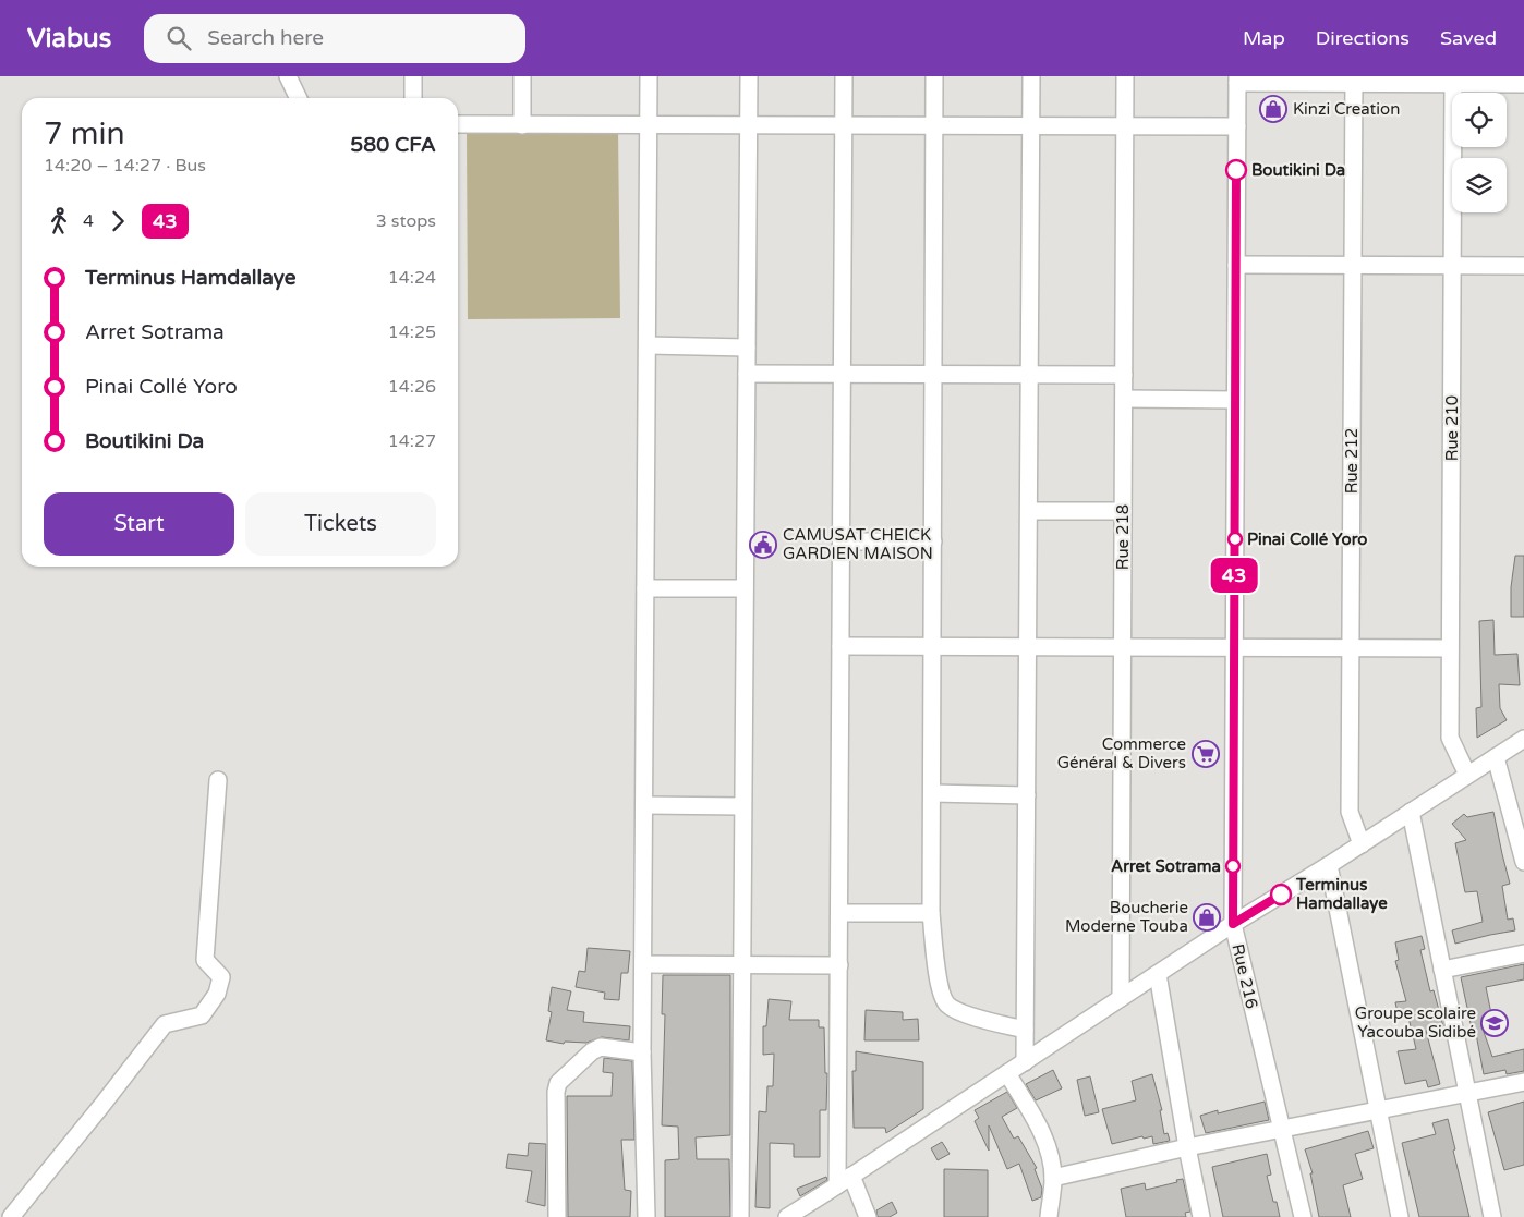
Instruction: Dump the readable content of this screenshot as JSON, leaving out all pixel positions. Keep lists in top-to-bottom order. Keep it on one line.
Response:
{"streets":{"street":["Rue 210","Rue 212","Rue 218","Rue 216"]},"places":{"shop":["Kinzi Creation","Boucherie Moderne Touba"],"other":["Boutikini Da","Pinai Collé Yoro","Arret Sotrama","Terminus Hamdallaye"],"public building":["CAMUSAT CHEICK GARDIEN MAISON"],"supermarket":["Commerce Général & Divers"],"school or university":["Groupe scolaire Yacouba Sidibé"]},"lines":["bus line 43"],"page":{"header":"Viabus","search":"Search here","nav":["Map","Directions","Saved"],"on_map":"43","heading":["7 min","14:20 – 14:27 · Bus","580 CFA"],"legs":["4","43","3 stops"],"list":[{"name":"Terminus Hamdallaye","value":"14:24"},{"name":"Arret Sotrama","value":"14:25"},{"name":"Pinai Collé Yoro","value":"14:26"},{"name":"Boutikini Da","value":"14:27"}],"buttons":["Start","Tickets"]}}
